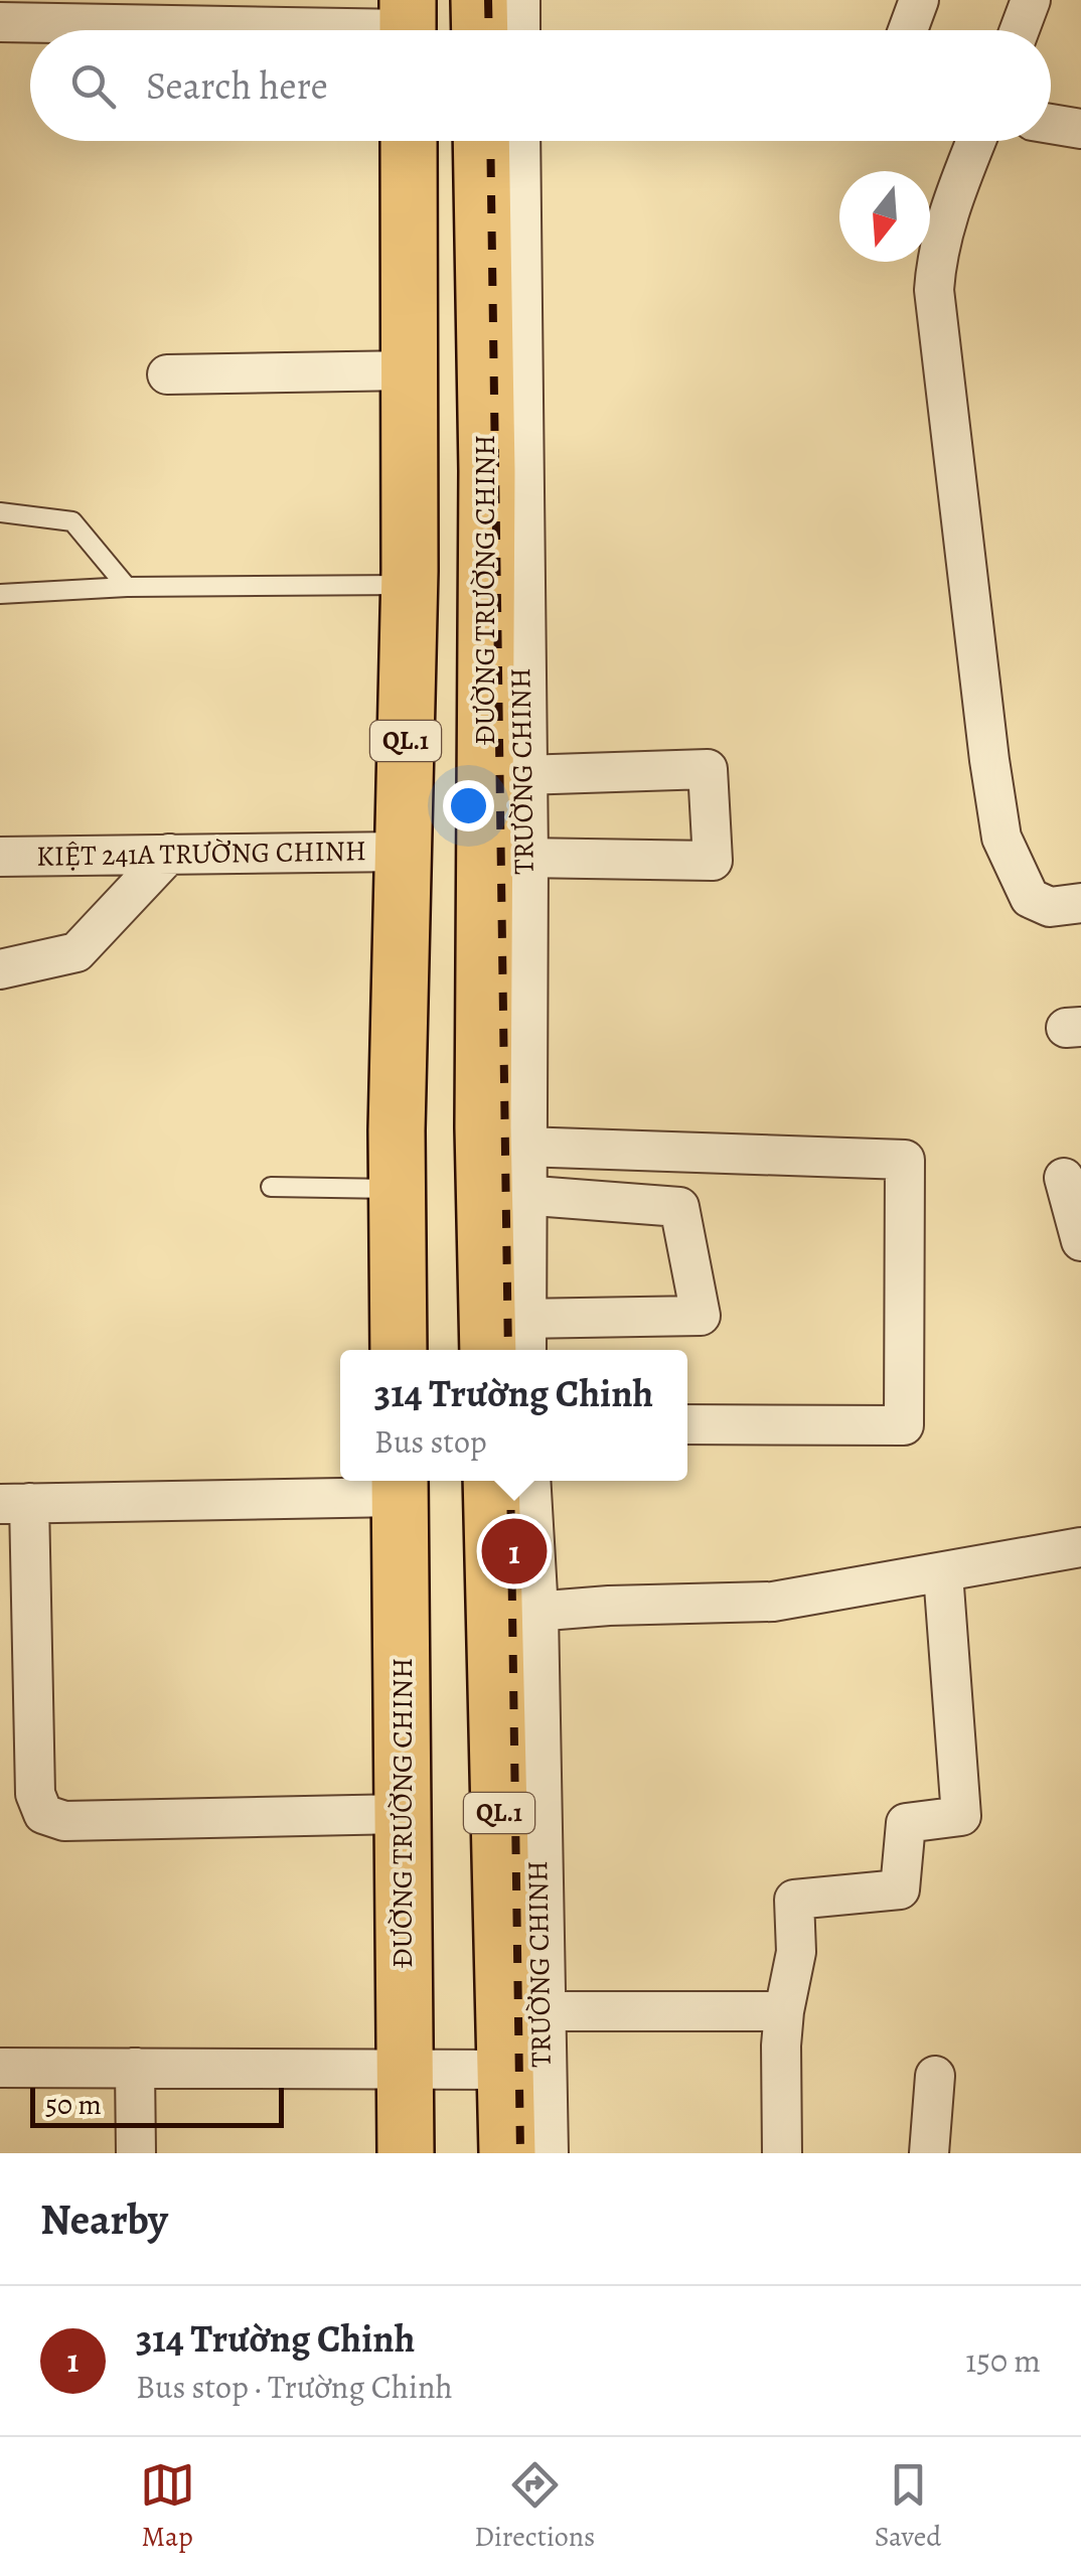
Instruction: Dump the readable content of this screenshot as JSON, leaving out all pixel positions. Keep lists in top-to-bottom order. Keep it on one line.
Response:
{"streets":{"highway":["ĐƯỜNG TRƯỜNG CHINH","QL.1"],"street":["TRƯỜNG CHINH","KIỆT 241A TRƯỜNG CHINH"]},"crossings":[["ĐƯỜNG TRƯỜNG CHINH","TRƯỜNG CHINH"],["QL.1","KIỆT 241A TRƯỜNG CHINH"]],"scale_bar":"50 m","north":"bottom","page":{"search":"Search here","popup":["314 Trường Chinh","Bus stop"],"pins":"1","scale":"50 m","heading":"Nearby","list":[{"mark":"1","name":"314 Trường Chinh","note":"Bus stop · Trường Chinh","value":"150 m"}],"nav":["Map","Directions","Saved"]}}
